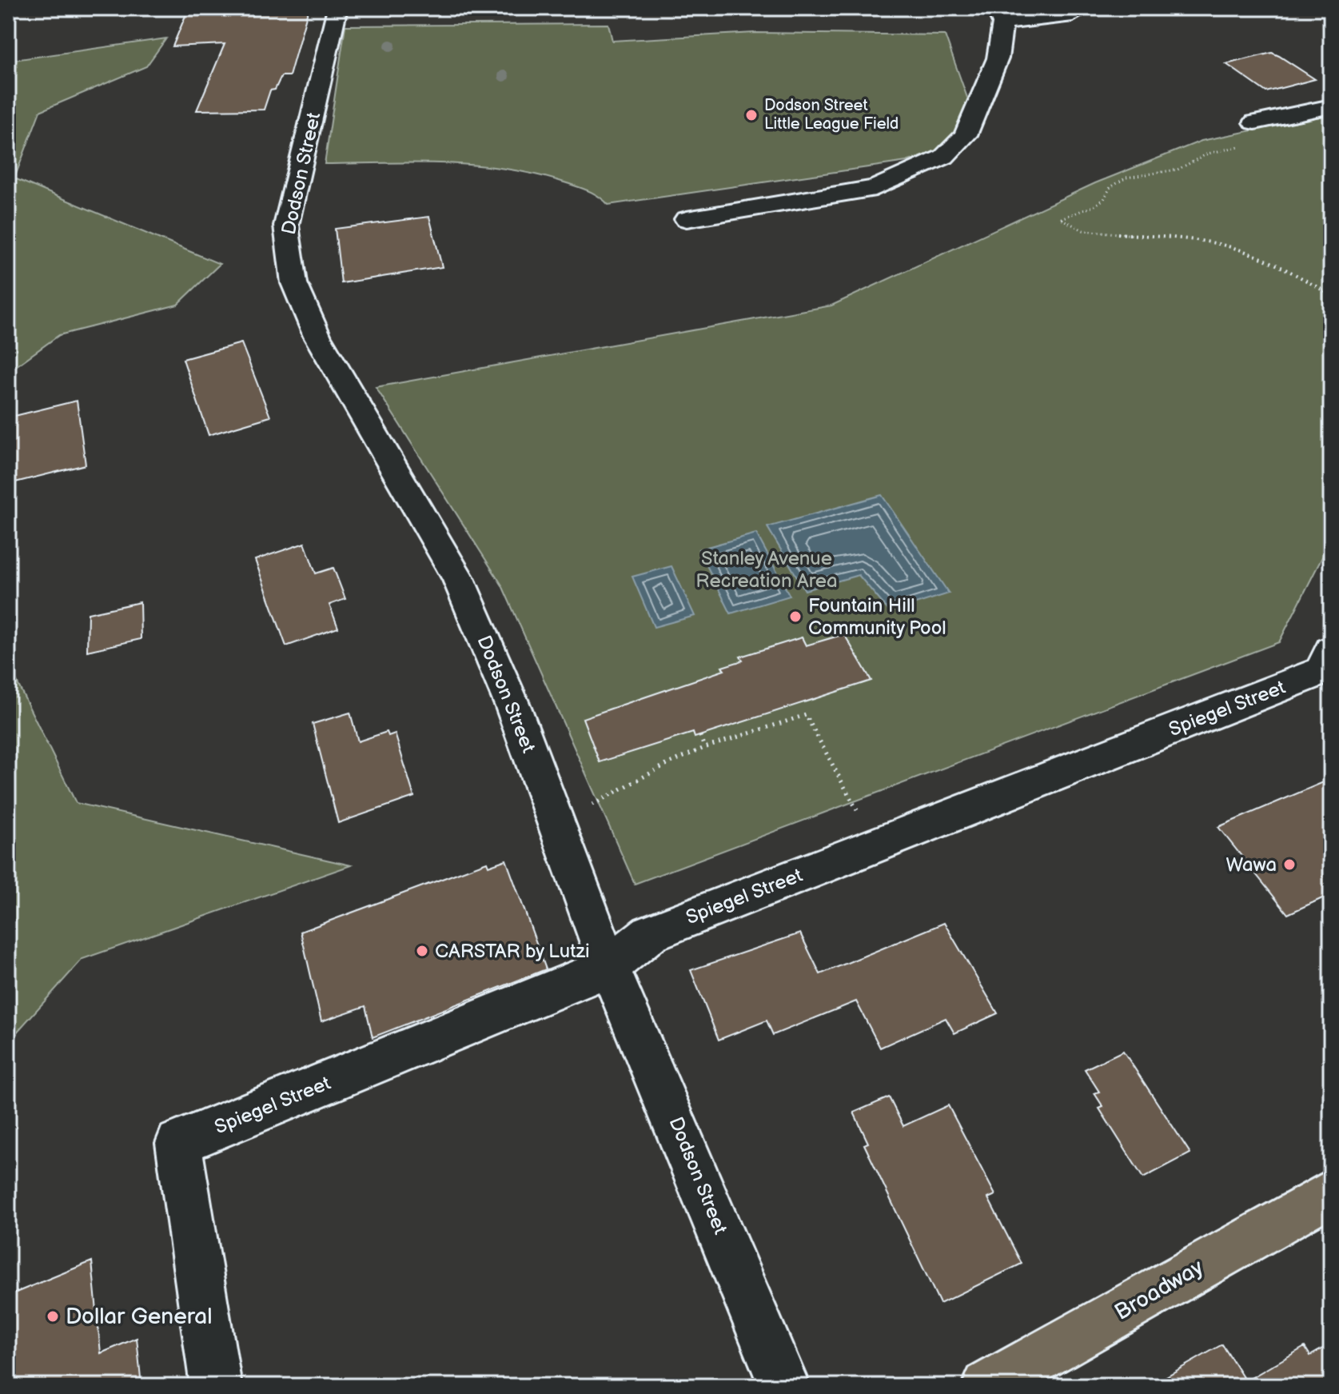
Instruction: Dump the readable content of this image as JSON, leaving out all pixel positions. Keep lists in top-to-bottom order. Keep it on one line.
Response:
{"streets":{"main road":["Broadway"],"street":["Dodson Street","Spiegel Street"]},"crossings":[["Dodson Street","Spiegel Street"]],"parks":["Stanley Avenue Recreation Area"],"places":["Dodson Street Little League Field","Fountain Hill Community Pool","Wawa","CARSTAR by Lutzi","Dollar General"]}
